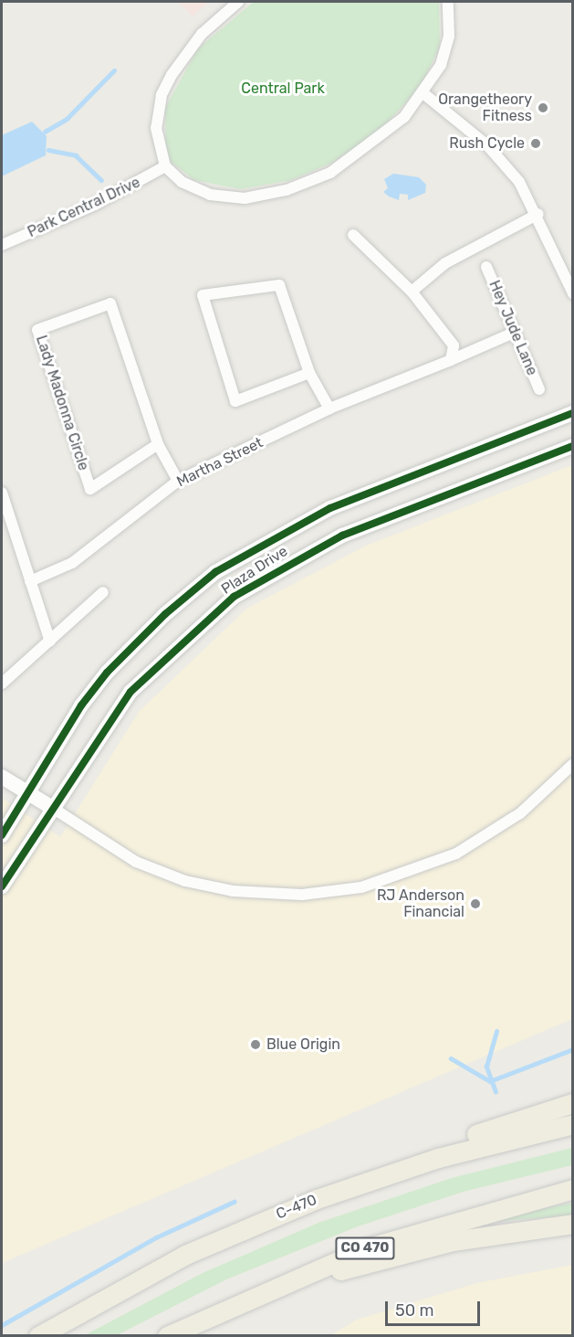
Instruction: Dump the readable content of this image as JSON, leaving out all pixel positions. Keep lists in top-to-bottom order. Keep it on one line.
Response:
{"streets":{"highway":["C-470","CO 470"],"street":["Park Central Drive","Hey Jude Lane","Lady Madonna Circle","Martha Street","Plaza Drive"]},"crossings":[["Hey Jude Lane","Martha Street"],["Lady Madonna Circle","Martha Street"]],"parks":["Central Park"],"places":["Orangetheory Fitness","Rush Cycle","RJ Anderson Financial","Blue Origin"],"scale_bar":"50 m"}
